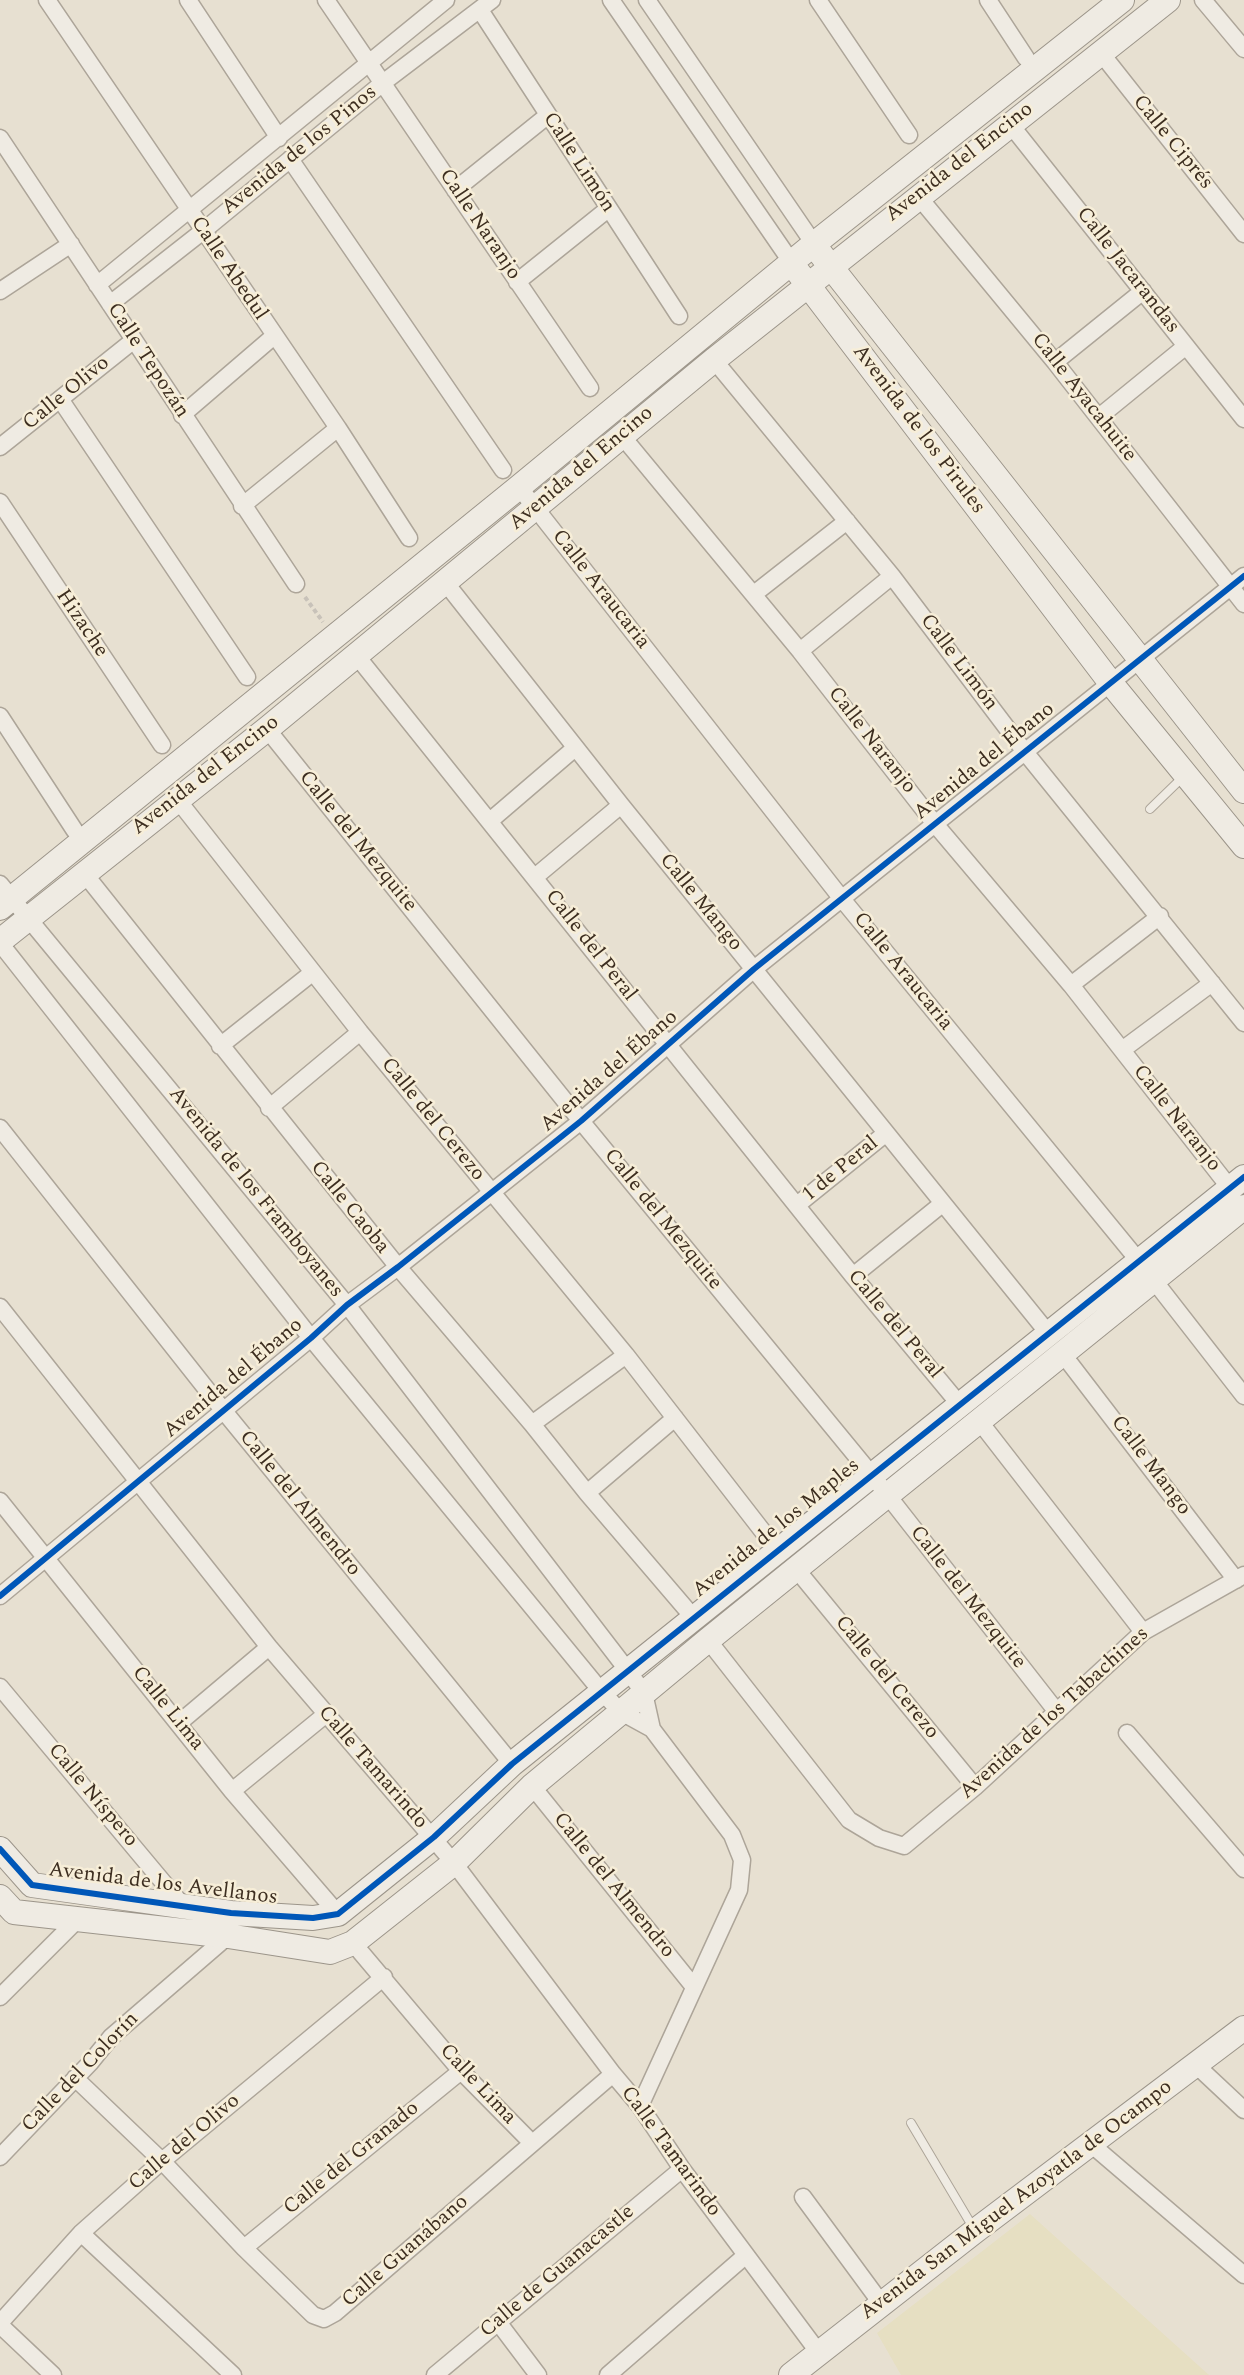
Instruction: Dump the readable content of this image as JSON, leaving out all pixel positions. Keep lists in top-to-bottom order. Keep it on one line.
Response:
{"streets":{"street":["Calle Ciprés","Avenida de los Pinos","Calle Limón","Avenida del Encino","Calle Naranjo","Calle Abedul","Calle Jacarandas","Calle Tepozán","Calle Olivo","Calle Ayacahuite","Avenida de los Pirules","Calle Araucaria","Hizache","Avenida del Ébano","Calle del Mezquite","Calle Mango","Calle del Peral","Calle del Cerezo","1 de Peral","Avenida de los Framboyanes","Calle Caoba","Calle del Almendro","Avenida de los Maples","Calle Lima","Avenida de los Tabachines","Calle Tamarindo","Calle Níspero","Avenida de los Avellanos","Calle del Colorín","Calle del Olivo","Calle del Granado","Avenida San Miguel Azoyatla de Ocampo","Calle Guanábano","Calle de Guanacastle"]},"crossings":[["Calle Ciprés","Avenida del Encino"],["Avenida de los Pinos","Calle Limón"],["Avenida de los Pinos","Calle Naranjo"],["Avenida de los Pinos","Calle Abedul"],["Avenida de los Pinos","Calle Tepozán"],["Calle Limón","Avenida del Encino"],["Calle Limón","Avenida del Ébano"],["Avenida del Encino","Calle Naranjo"],["Avenida del Encino","Calle Jacarandas"],["Avenida del Encino","Calle Ayacahuite"],["Avenida del Encino","Avenida de los Pirules"],["Avenida del Encino","Calle Araucaria"],["Avenida del Encino","Calle del Mezquite"],["Avenida del Encino","Calle Mango"],["Avenida del Encino","Calle del Peral"],["Avenida del Encino","Calle del Cerezo"],["Avenida del Encino","Avenida de los Framboyanes"],["Avenida del Encino","Calle Caoba"],["Calle Naranjo","Avenida del Ébano"],["Calle Naranjo","Avenida de los Maples"],["Calle Tepozán","Calle Olivo"],["Calle Ayacahuite","Avenida del Ébano"],["Avenida de los Pirules","Avenida del Ébano"],["Calle Araucaria","Avenida del Ébano"],["Calle Araucaria","Avenida de los Maples"],["Avenida del Ébano","Calle del Mezquite"],["Avenida del Ébano","Calle Mango"],["Avenida del Ébano","Calle del Peral"],["Avenida del Ébano","Calle del Cerezo"],["Avenida del Ébano","Avenida de los Framboyanes"],["Avenida del Ébano","Calle Caoba"],["Avenida del Ébano","Calle del Almendro"],["Avenida del Ébano","Calle Lima"],["Avenida del Ébano","Calle Tamarindo"],["Calle del Mezquite","Avenida de los Maples"],["Calle del Mezquite","Avenida de los Tabachines"],["Calle Mango","1 de Peral"],["Calle Mango","Avenida de los Maples"],["Calle Mango","Avenida de los Tabachines"],["Calle del Peral","1 de Peral"],["Calle del Peral","Avenida de los Maples"],["Calle del Cerezo","Avenida de los Maples"],["Calle del Cerezo","Avenida de los Tabachines"],["Avenida de los Framboyanes","Calle del Almendro"],["Avenida de los Framboyanes","Avenida de los Maples"],["Avenida de los Framboyanes","Calle Tamarindo"],["Calle Caoba","Avenida de los Maples"],["Calle del Almendro","Avenida de los Maples"],["Avenida de los Maples","Calle Lima"],["Avenida de los Maples","Avenida de los Tabachines"],["Avenida de los Maples","Calle Tamarindo"],["Avenida de los Maples","Avenida de los Avellanos"],["Calle Lima","Avenida de los Avellanos"],["Calle Lima","Calle del Olivo"],["Calle Lima","Calle del Granado"],["Calle Lima","Calle Guanábano"],["Calle Tamarindo","Avenida San Miguel Azoyatla de Ocampo"],["Calle Tamarindo","Calle Guanábano"],["Calle Tamarindo","Calle de Guanacastle"],["Calle Níspero","Avenida de los Avellanos"],["Avenida de los Avellanos","Calle del Colorín"],["Calle del Colorín","Calle Guanábano"],["Calle del Olivo","Calle Guanábano"],["Calle del Granado","Calle Guanábano"]]}
